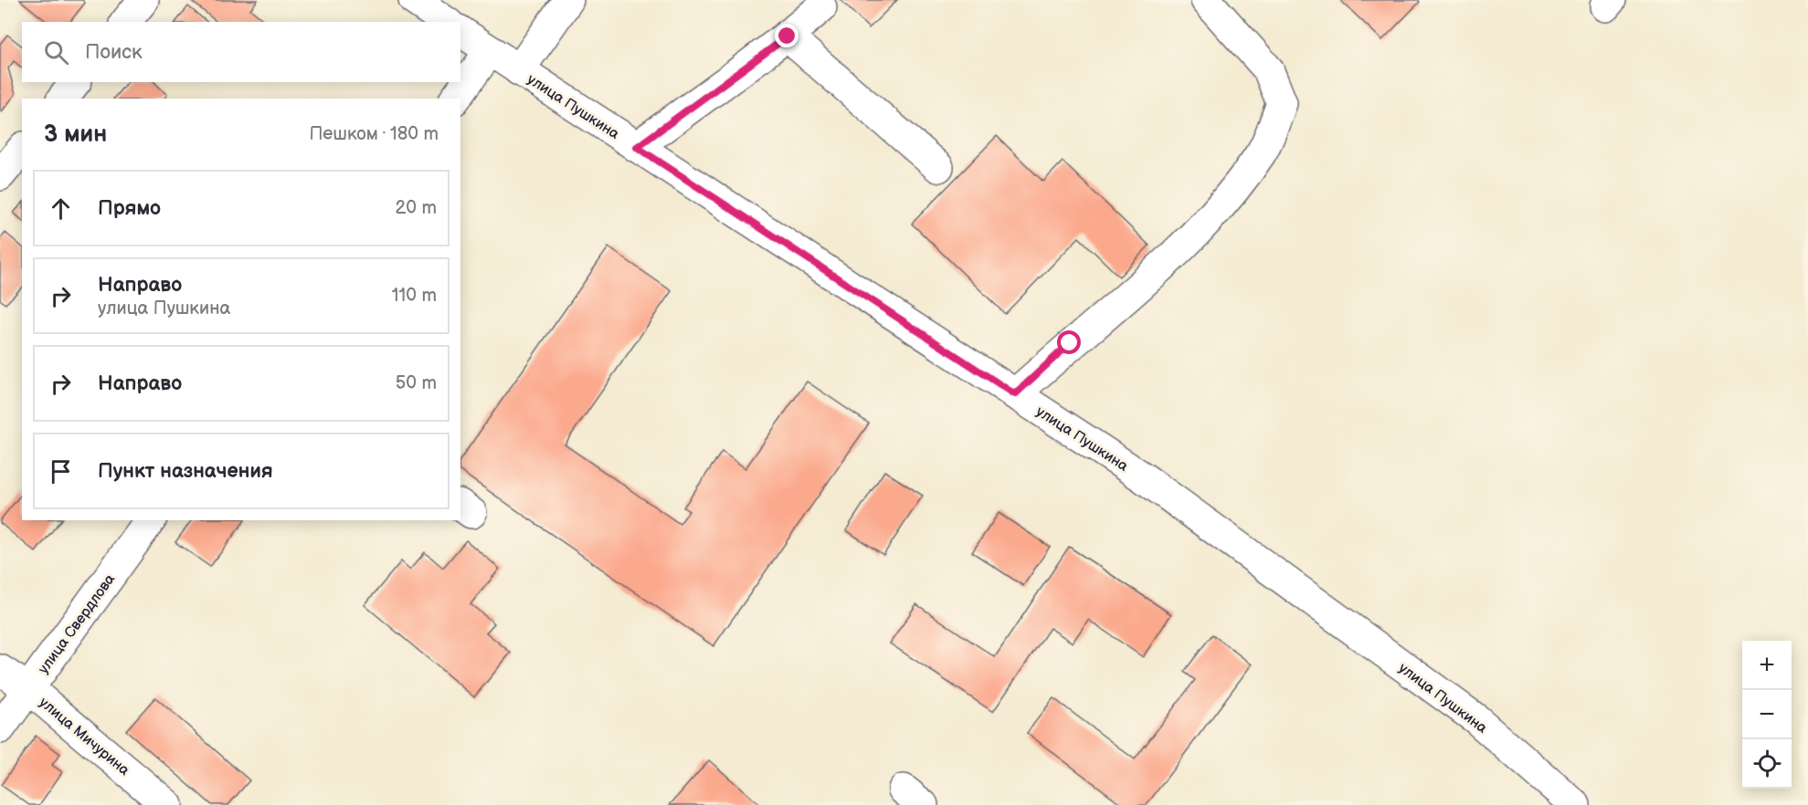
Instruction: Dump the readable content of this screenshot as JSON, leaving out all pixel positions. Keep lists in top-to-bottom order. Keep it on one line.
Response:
{"streets":{"street":["улица Пушкина","улица Свердлова","улица Мичурина"]},"crossings":[["улица Свердлова","улица Мичурина"]],"page":{"search":"Поиск","heading":["3 мин","Пешком · 180 m"],"list":[["Прямо","20 m"],["Направо","улица Пушкина","110 m"],["Направо","50 m"],"Пункт назначения"],"map_buttons":["+","−"]}}
